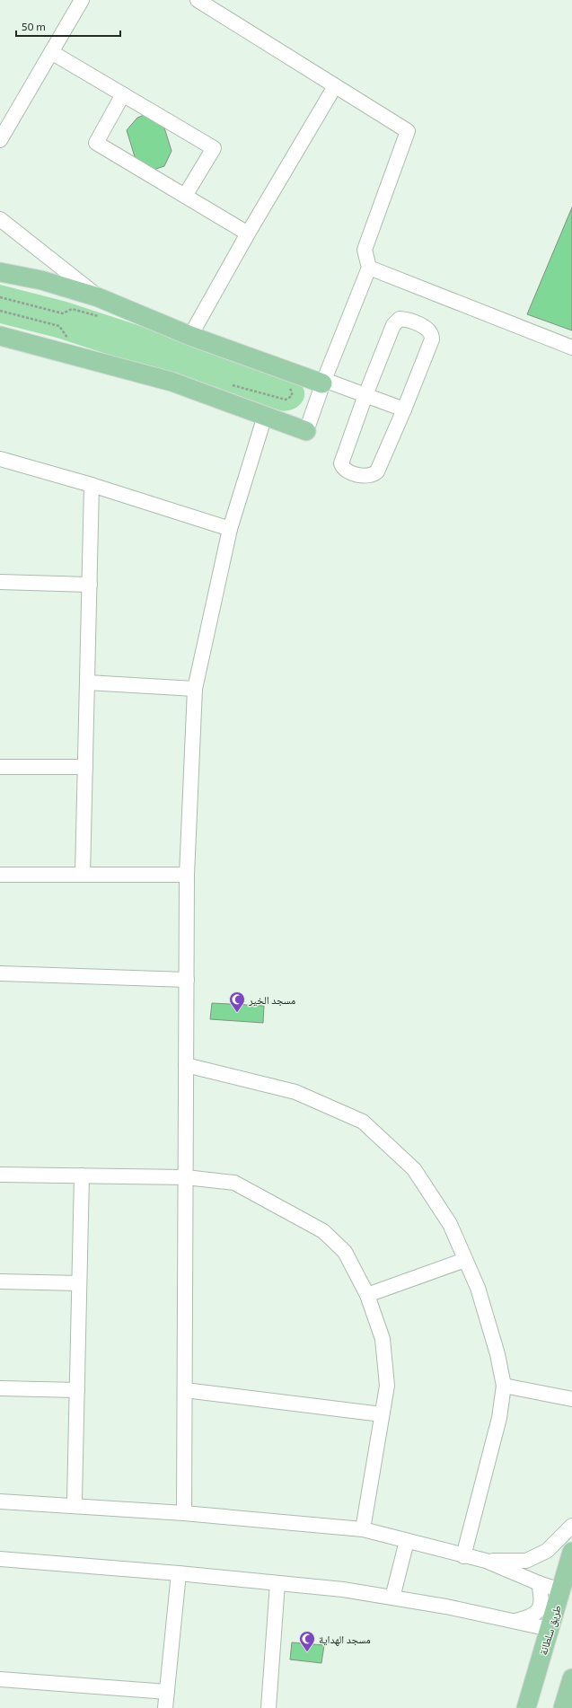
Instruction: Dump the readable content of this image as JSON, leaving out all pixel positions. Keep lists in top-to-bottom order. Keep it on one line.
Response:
{"streets":{"main road":["طريق سلطانة"]},"places":{"mosque":["مسجد الخير","مسجد الهداية"]},"scale_bar":"50 m"}
